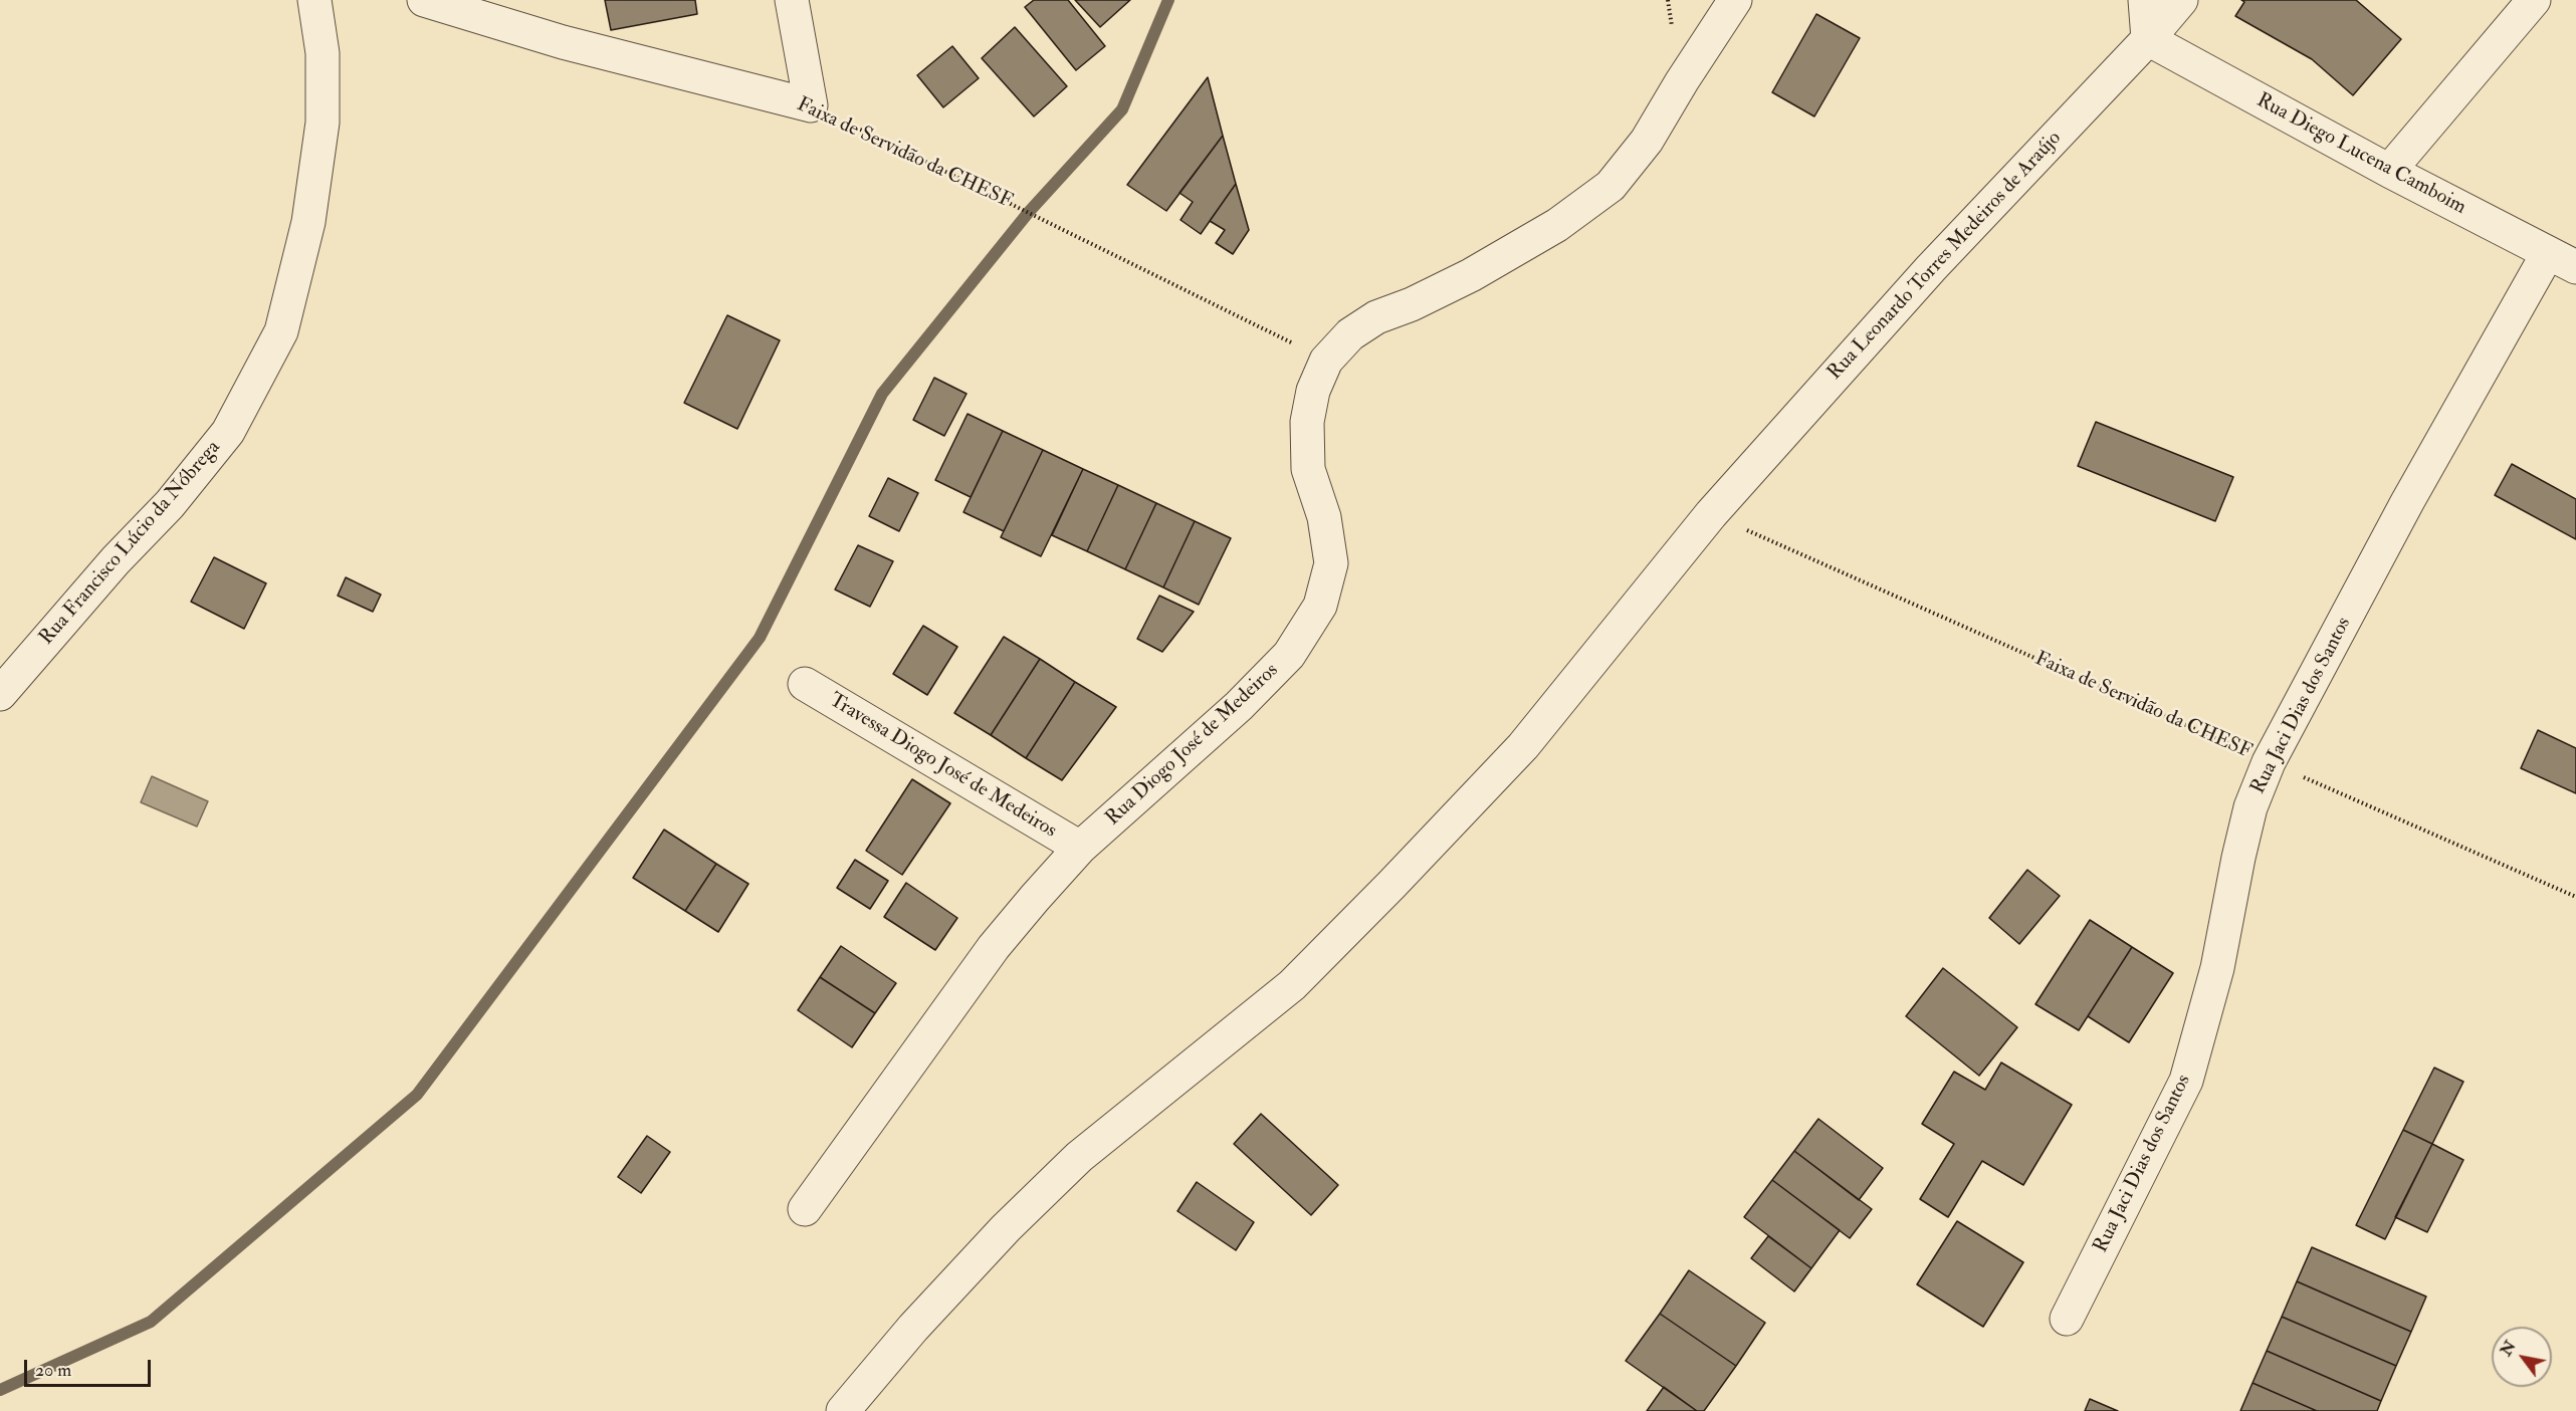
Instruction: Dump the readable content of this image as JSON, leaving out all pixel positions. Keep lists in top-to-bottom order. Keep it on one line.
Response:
{"streets":{"street":["Faixa de Servidão da CHESF","Rua Diego Lucena Camboim","Rua Leonardo Torres Medeiros de Araújo","Rua Francisco Lúcio da Nóbrega","Rua Jaci Dias dos Santos","Rua Diogo José de Medeiros","Travessa Diogo José de Medeiros"]},"crossings":[["Faixa de Servidão da CHESF","Rua Leonardo Torres Medeiros de Araújo"],["Faixa de Servidão da CHESF","Rua Jaci Dias dos Santos"],["Faixa de Servidão da CHESF","Rua Diogo José de Medeiros"],["Rua Diego Lucena Camboim","Rua Leonardo Torres Medeiros de Araújo"],["Rua Diego Lucena Camboim","Rua Jaci Dias dos Santos"],["Rua Diogo José de Medeiros","Travessa Diogo José de Medeiros"]],"scale_bar":"20 m","north":"top left"}
